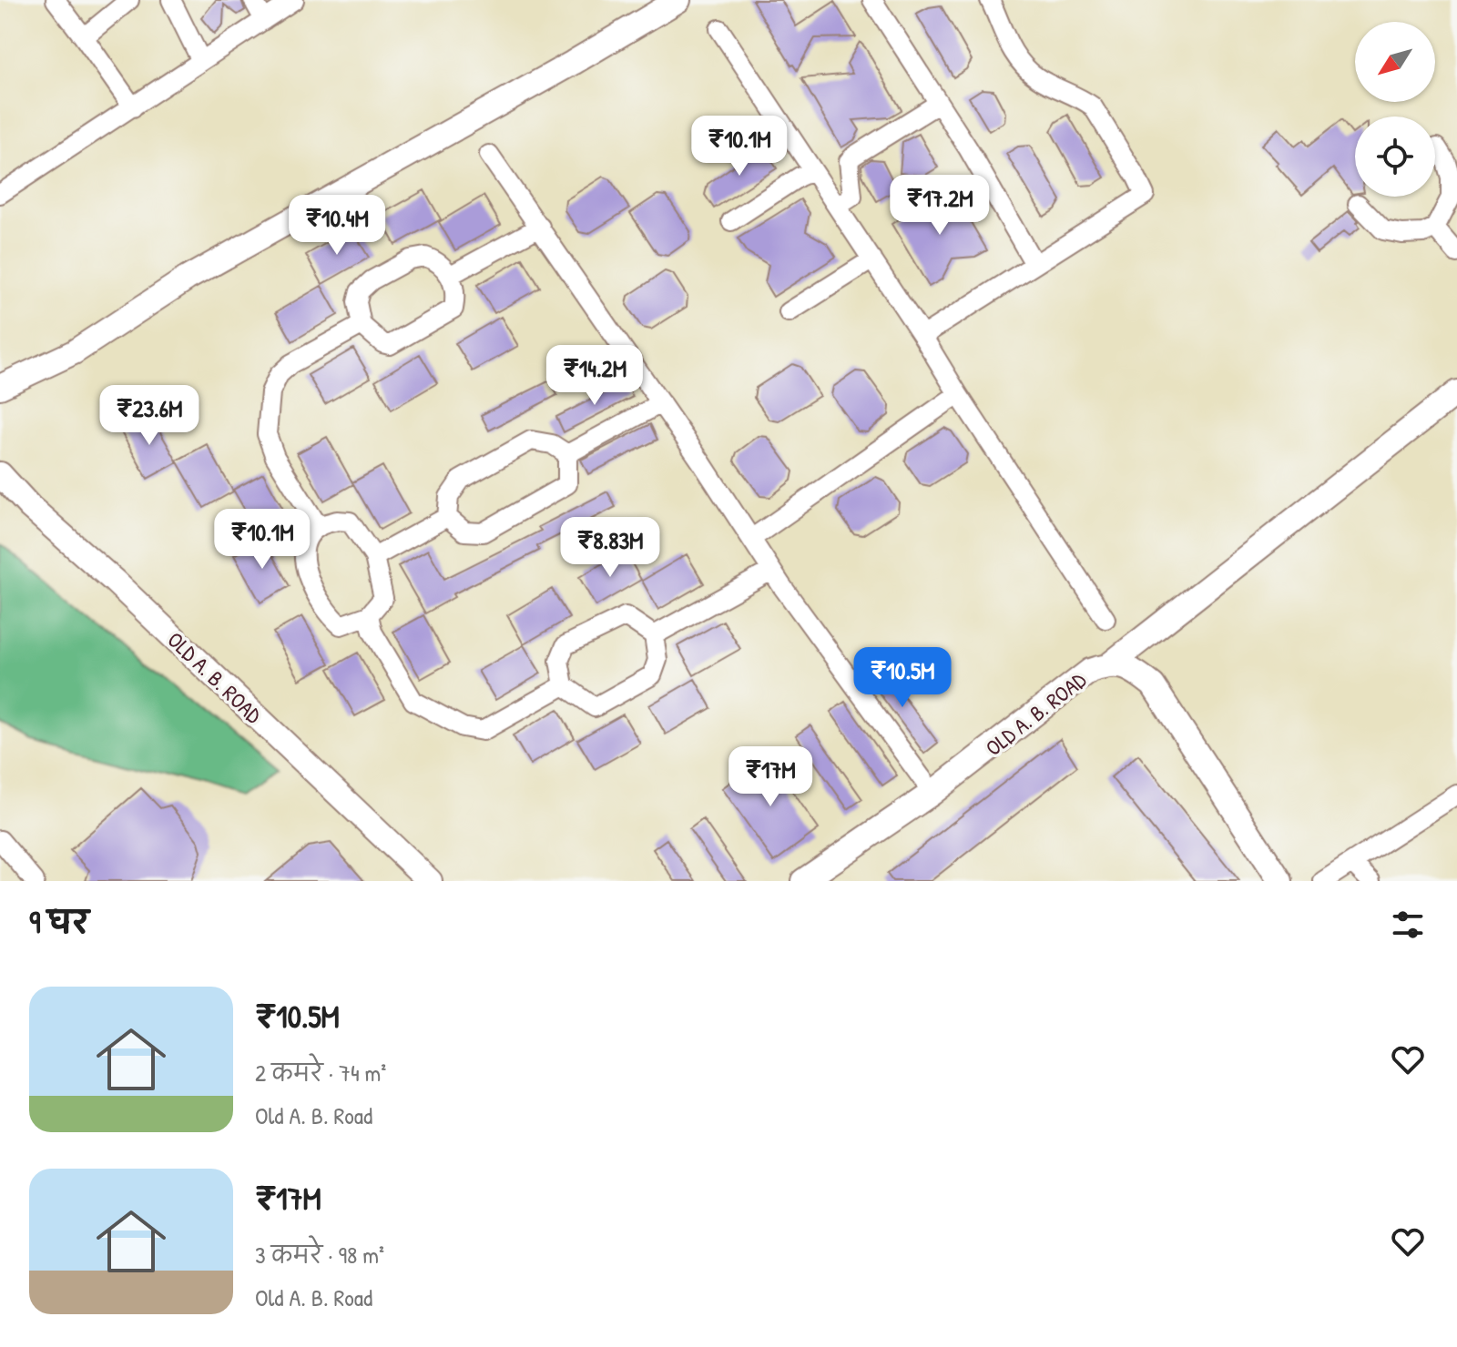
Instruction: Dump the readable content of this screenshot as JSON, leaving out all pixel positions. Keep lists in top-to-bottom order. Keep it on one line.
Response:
{"streets":{"street":["OLD A. B. ROAD"]},"north":"bottom left","page":{"price":["₹10.1M","₹17.2M","₹10.4M","₹14.2M","₹23.6M","₹10.1M","₹8.83M","₹10.5M","₹17M"],"heading":"9 घर","list":[{"name":"₹10.5M","note":"2 कमरे · 74 m² · Old A. B. Road"},{"name":"₹17M","note":"3 कमरे · 98 m² · Old A. B. Road"}]}}
